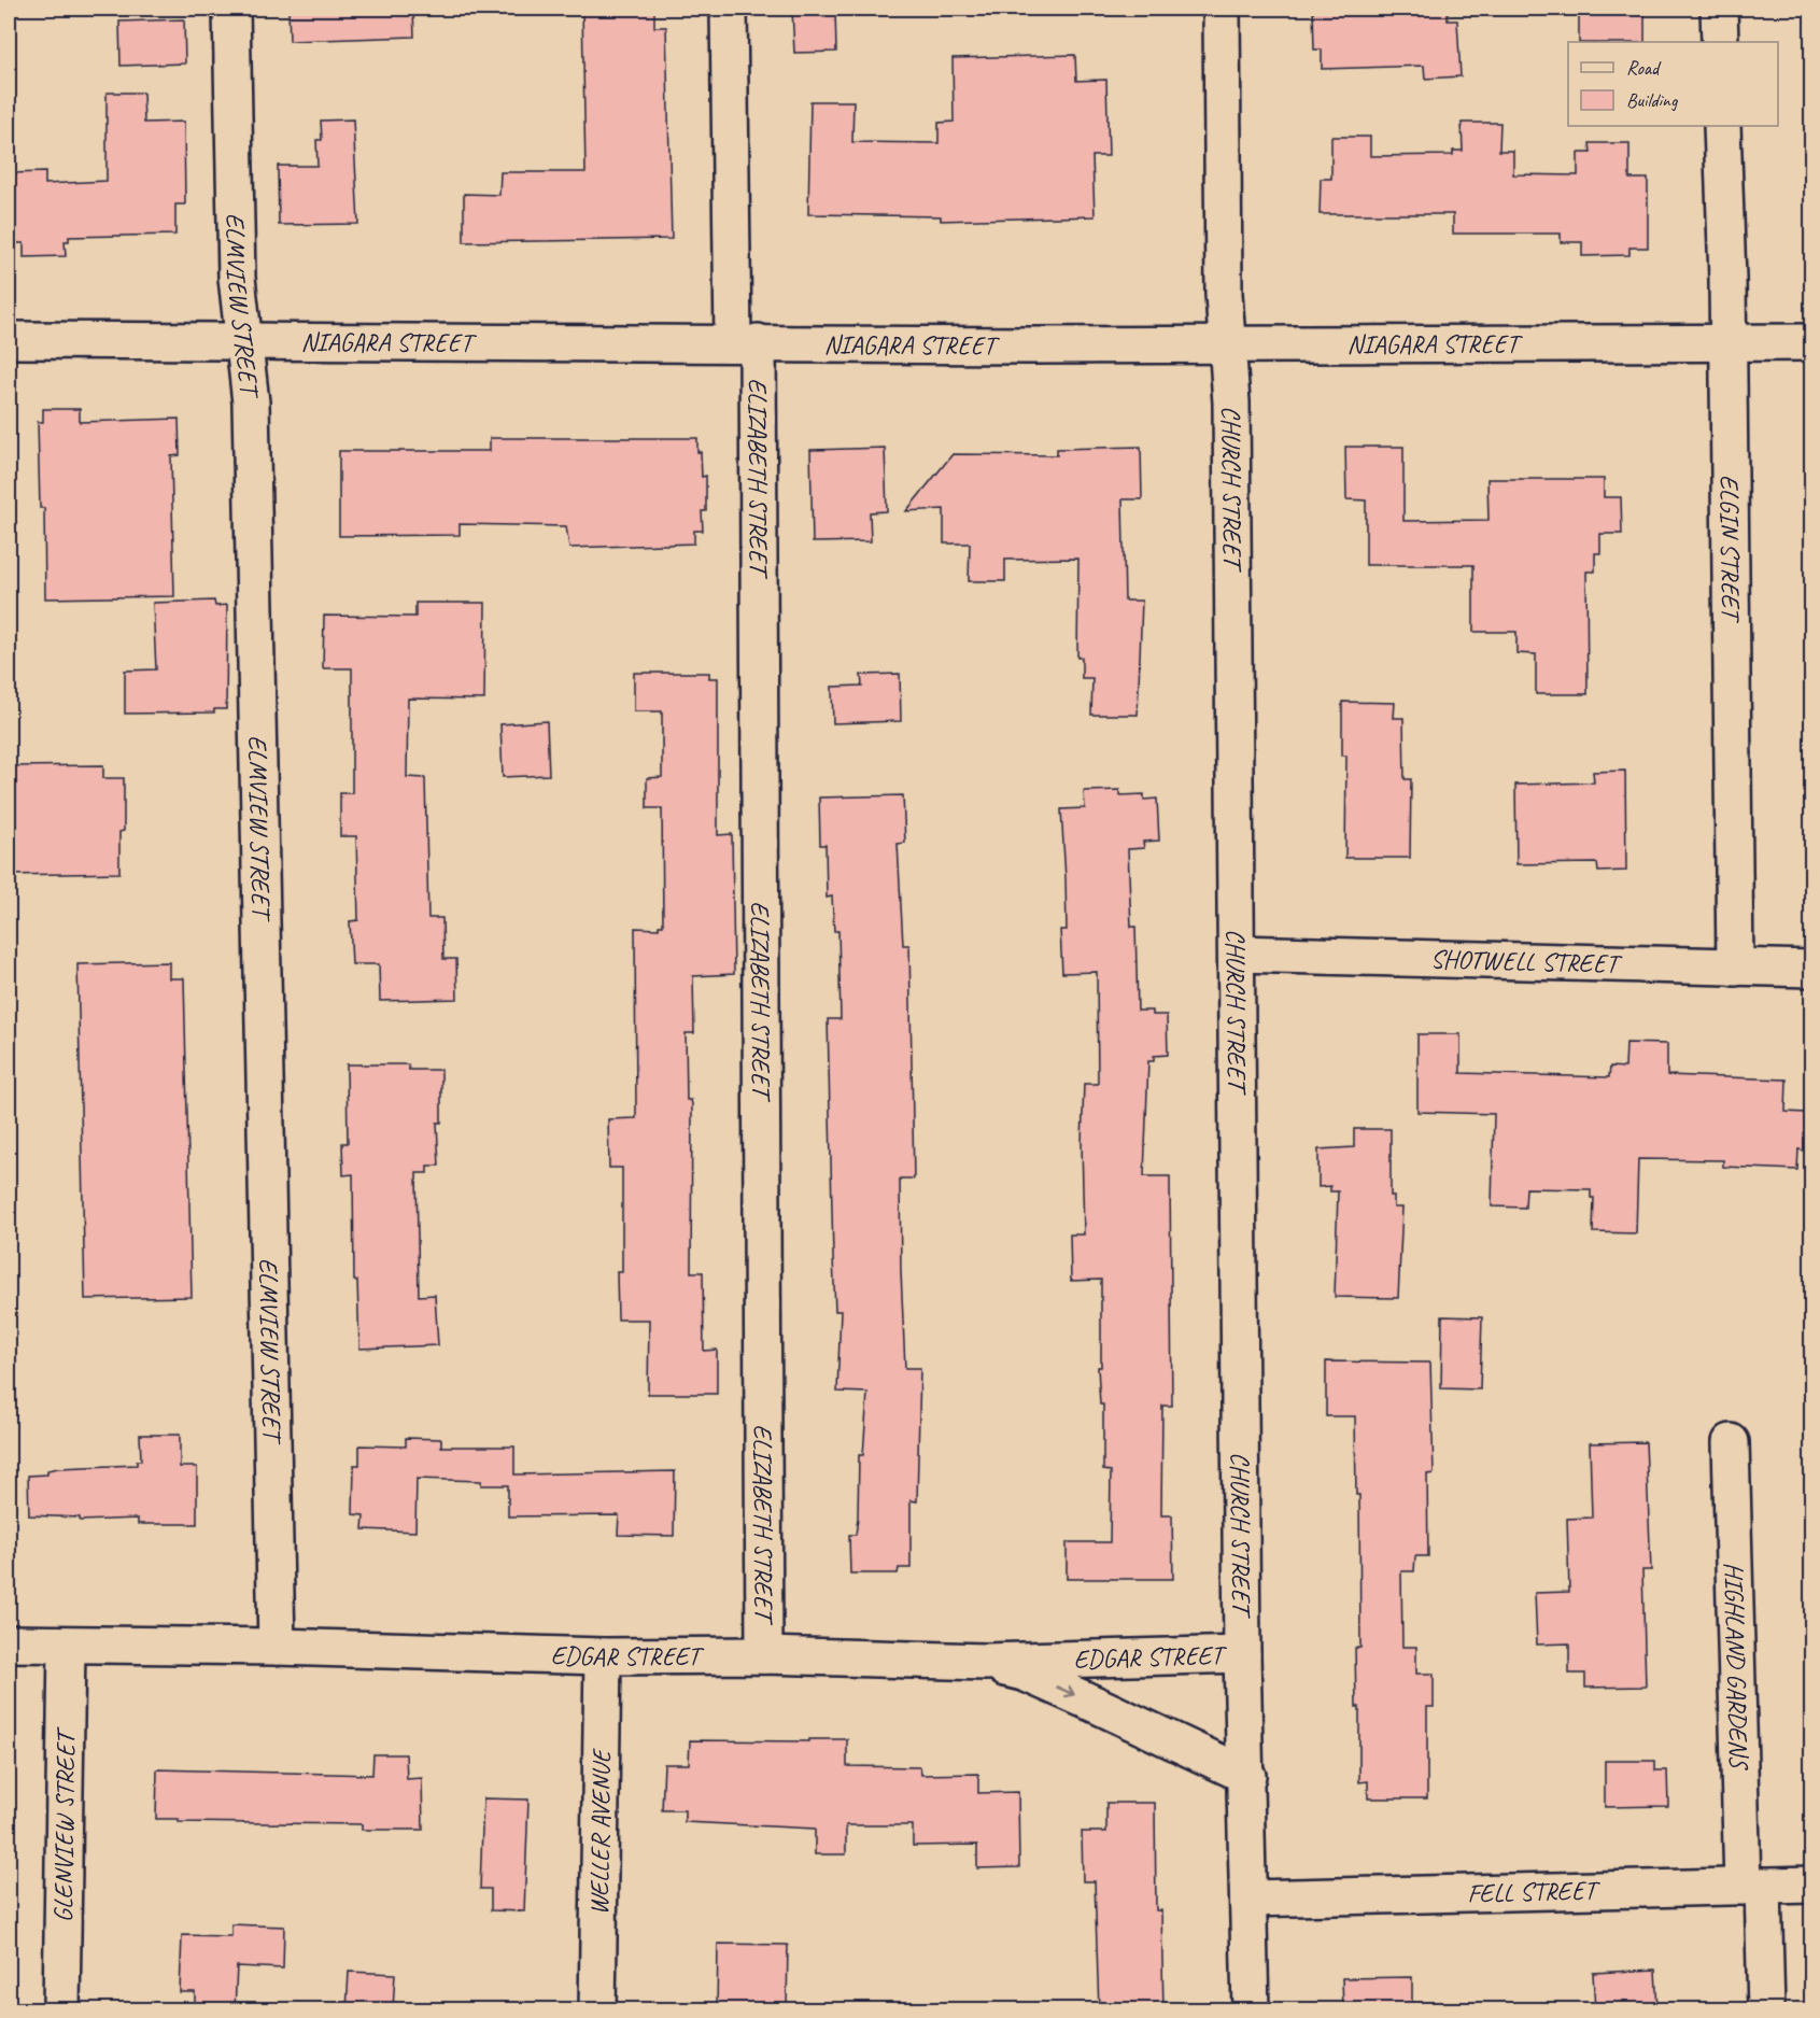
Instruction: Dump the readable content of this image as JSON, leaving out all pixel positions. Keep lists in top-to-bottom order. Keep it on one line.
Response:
{"streets":{"street":["ELMVIEW STREET","NIAGARA STREET","ELIZABETH STREET","CHURCH STREET","ELGIN STREET","SHOTWELL STREET","EDGAR STREET","HIGHLAND GARDENS","GLENVIEW STREET","WELLER AVENUE","FELL STREET"]},"crossings":[["ELMVIEW STREET","NIAGARA STREET"],["ELMVIEW STREET","EDGAR STREET"],["NIAGARA STREET","ELIZABETH STREET"],["NIAGARA STREET","CHURCH STREET"],["NIAGARA STREET","ELGIN STREET"],["ELIZABETH STREET","EDGAR STREET"],["CHURCH STREET","SHOTWELL STREET"],["CHURCH STREET","EDGAR STREET"],["CHURCH STREET","FELL STREET"],["ELGIN STREET","SHOTWELL STREET"],["EDGAR STREET","GLENVIEW STREET"],["EDGAR STREET","WELLER AVENUE"],["HIGHLAND GARDENS","FELL STREET"]],"legend":["Road","Building"]}
